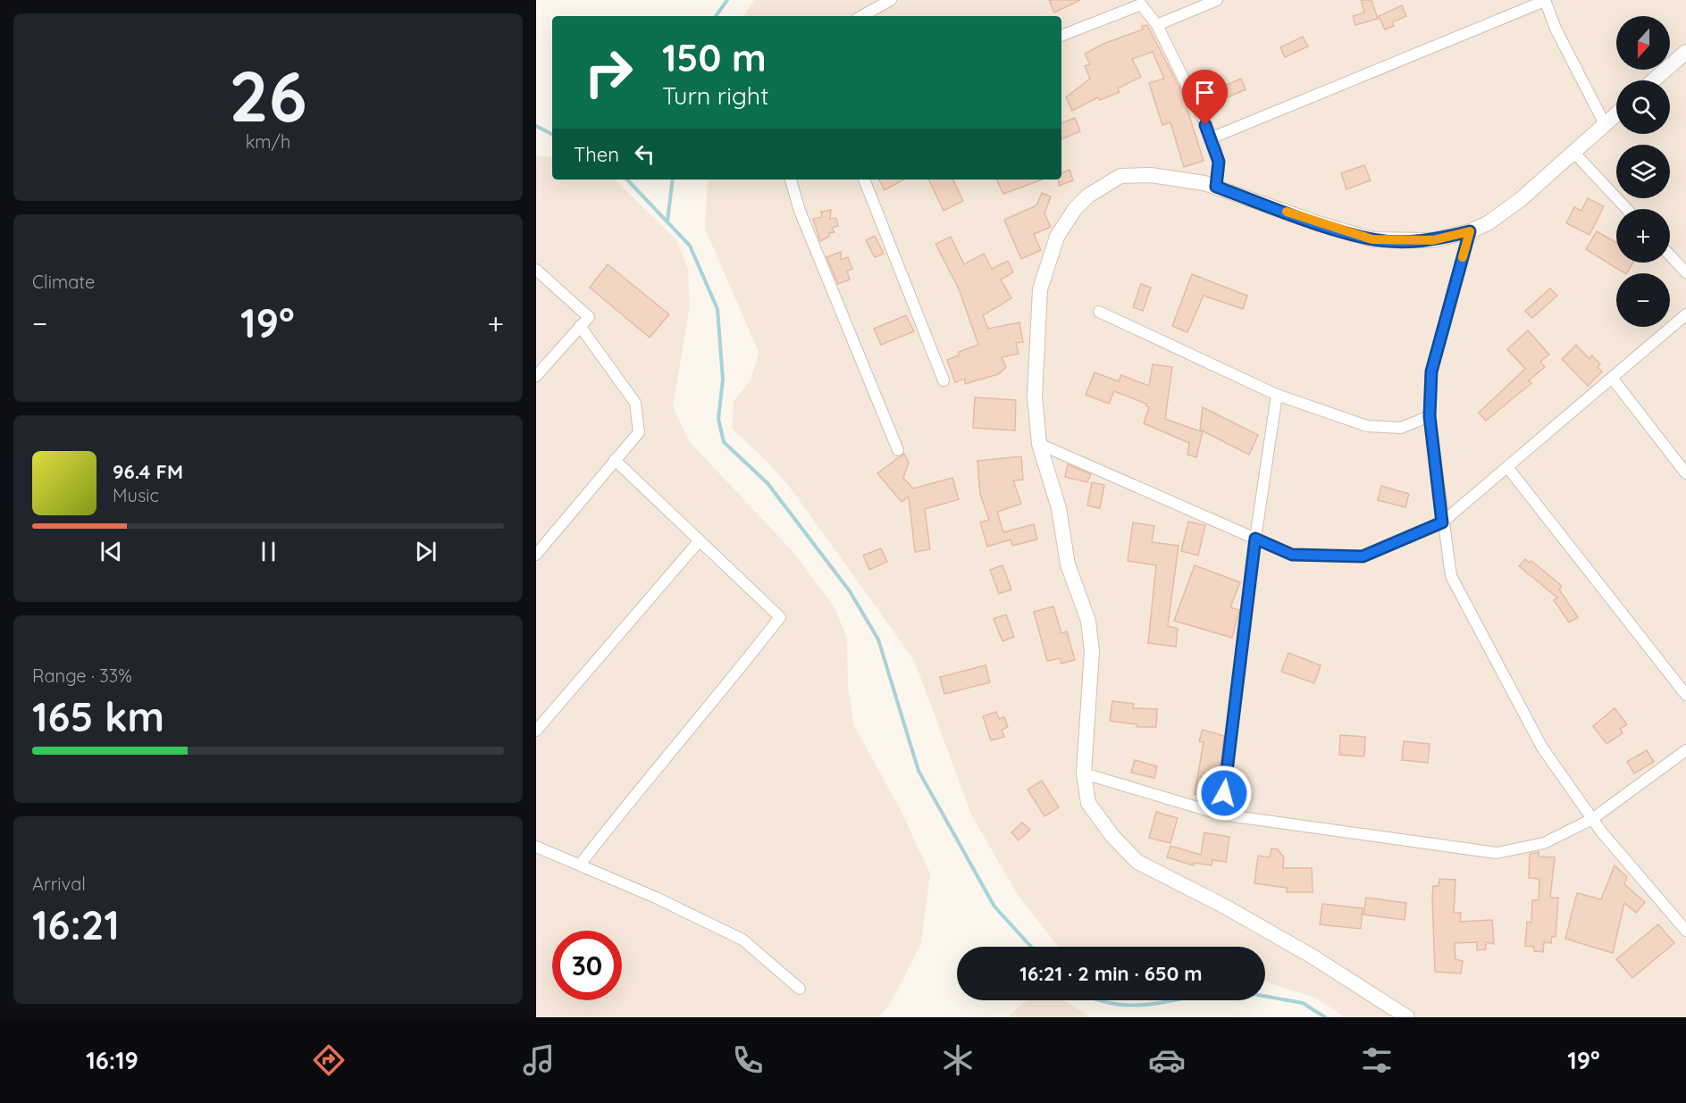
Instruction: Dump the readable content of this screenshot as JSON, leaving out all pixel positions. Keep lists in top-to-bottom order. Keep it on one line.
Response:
{"north":"bottom","page":{"tile":[["26","km/h"],"Climate",["Range · 33%","165 km"],["Arrival","16:21"]],"map_buttons":["+","−"],"turn":["150 m","Turn right"],"then":"Then","heat":["−","19°","+"],"song":["96.4 FM","Music"],"limit":"30","trip":"16:21 · 2 min · 650 m","tabs":["16:19","19°"]}}
